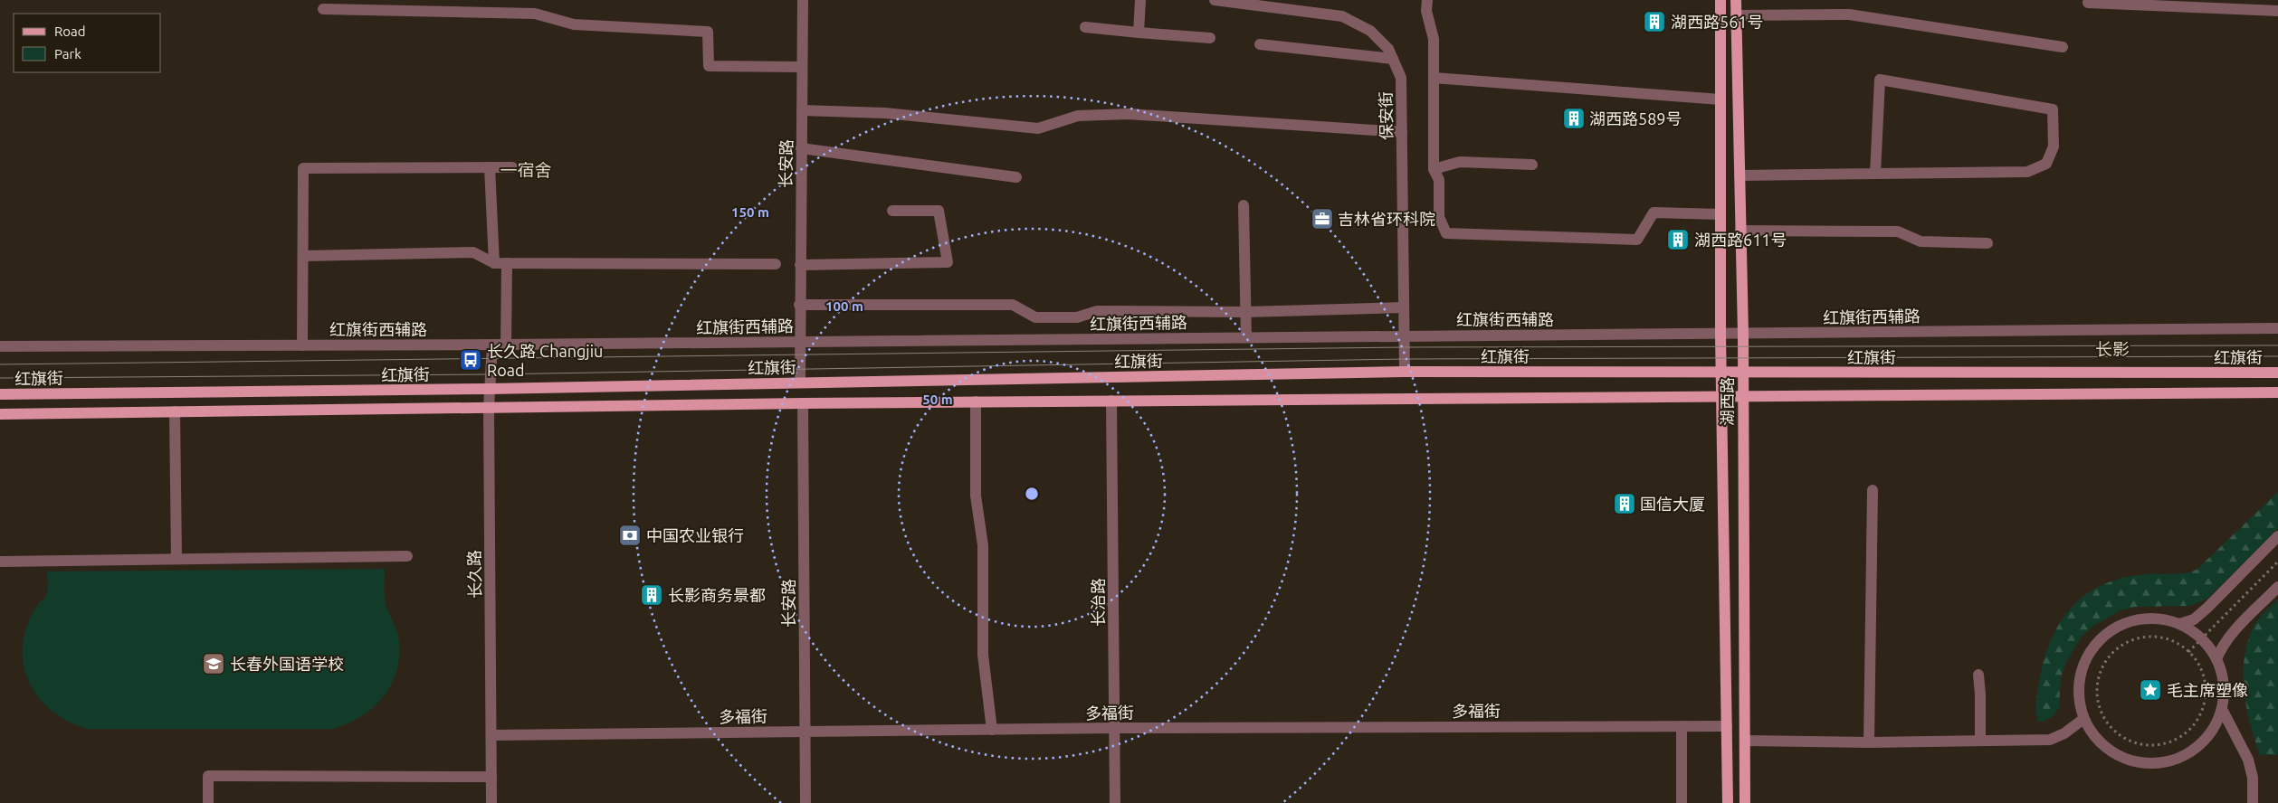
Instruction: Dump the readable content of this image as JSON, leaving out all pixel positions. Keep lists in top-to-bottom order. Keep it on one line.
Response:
{"streets":{"main road":["红旗街","湖西路"],"street":["保安街","长安路","红旗街西辅路","长久路","长治路","多福街"]},"crossings":[["保安街","红旗街西辅路"],["保安街","红旗街"],["长安路","红旗街西辅路"],["长安路","红旗街"],["长安路","多福街"],["红旗街西辅路","湖西路"],["红旗街西辅路","长久路"],["红旗街","湖西路"],["红旗街","长久路"],["湖西路","多福街"],["长久路","多福街"],["长治路","多福街"]],"districts":["一宿舍","长影"],"places":{"building":["湖西路561号","湖西路589号","湖西路611号","国信大厦","长影商务景都"],"office":["吉林省环科院"],"bus stop":["长久路 Changjiu Road"],"bank":["中国农业银行"],"school or university":["长春外国语学校"],"place":["毛主席塑像"]},"legend":["Road","Park"],"rings":["150 m","100 m","50 m"]}
